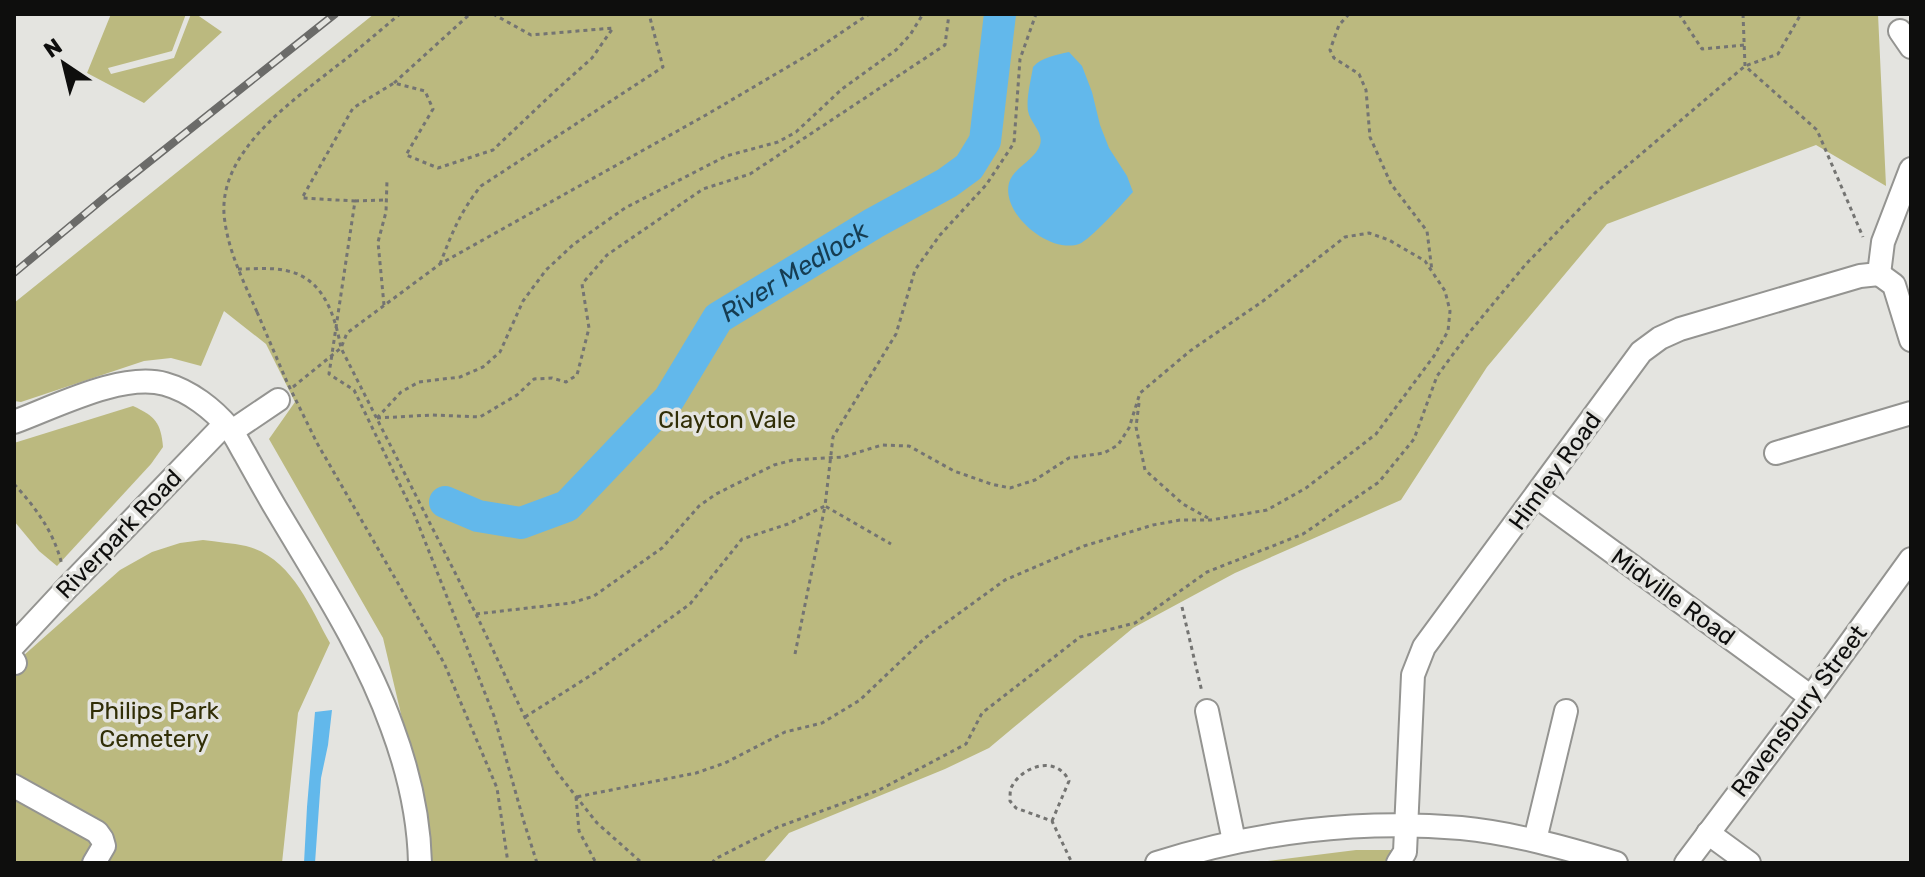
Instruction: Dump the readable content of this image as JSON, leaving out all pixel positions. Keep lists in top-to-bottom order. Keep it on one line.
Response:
{"streets":{"street":["Himley Road","Riverpark Road","Midville Road","Ravensbury Street"]},"crossings":[["Himley Road","Midville Road"],["Midville Road","Ravensbury Street"]],"water":["River Medlock"],"parks":["Clayton Vale","Philips Park Cemetery"],"north":"top left"}
